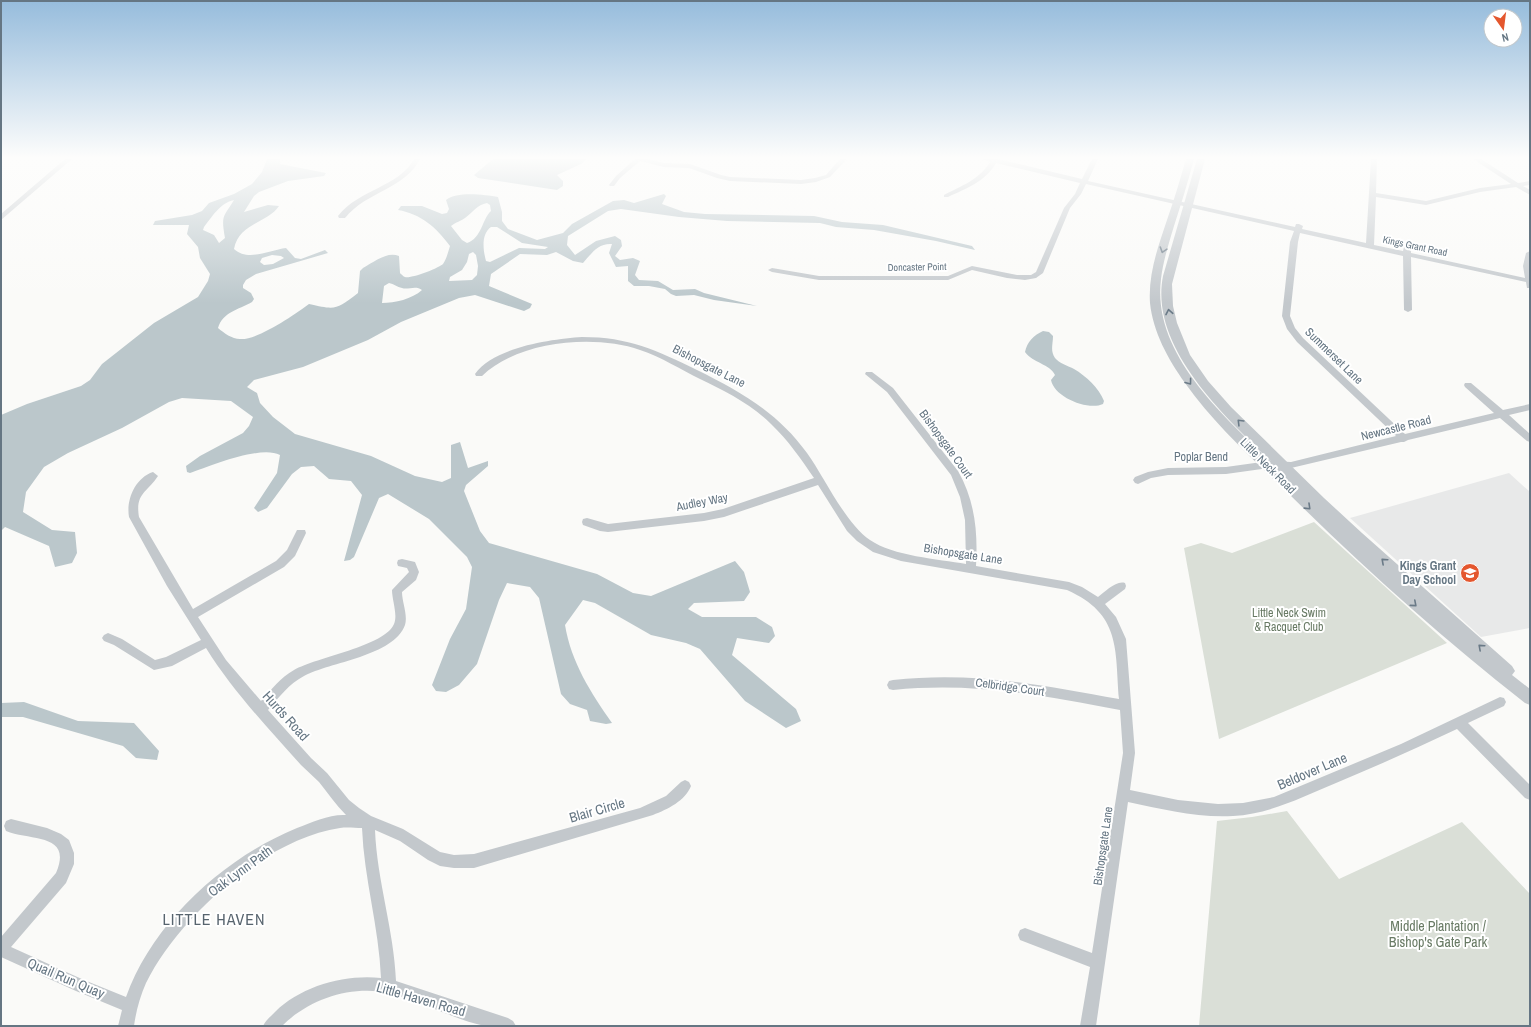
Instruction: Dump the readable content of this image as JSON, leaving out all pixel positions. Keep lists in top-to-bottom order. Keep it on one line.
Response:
{"streets":{"street":["Kings Grant Road","Doncaster Point","Summerset Lane","Bishopsgate Lane","Newcastle Road","Bishopsgate Court","Poplar Bend","Little Neck Road","Audley Way","Celbridge Court","Hurds Road","Beldover Lane","Blair Circle","Oak Lynn Path","Quail Run Quay","Little Haven Road"]},"crossings":[["Kings Grant Road","Summerset Lane"],["Summerset Lane","Newcastle Road"],["Bishopsgate Lane","Bishopsgate Court"],["Bishopsgate Lane","Audley Way"],["Bishopsgate Lane","Celbridge Court"],["Bishopsgate Lane","Beldover Lane"],["Newcastle Road","Poplar Bend"],["Newcastle Road","Little Neck Road"],["Poplar Bend","Little Neck Road"],["Hurds Road","Oak Lynn Path"],["Blair Circle","Oak Lynn Path"],["Oak Lynn Path","Quail Run Quay"]],"districts":["LITTLE HAVEN"],"parks":["Little Neck Swim & Racquet Club","Middle Plantation / Bishop's Gate Park"],"places":{"school or university":["Kings Grant Day School"]},"north":"bottom"}
